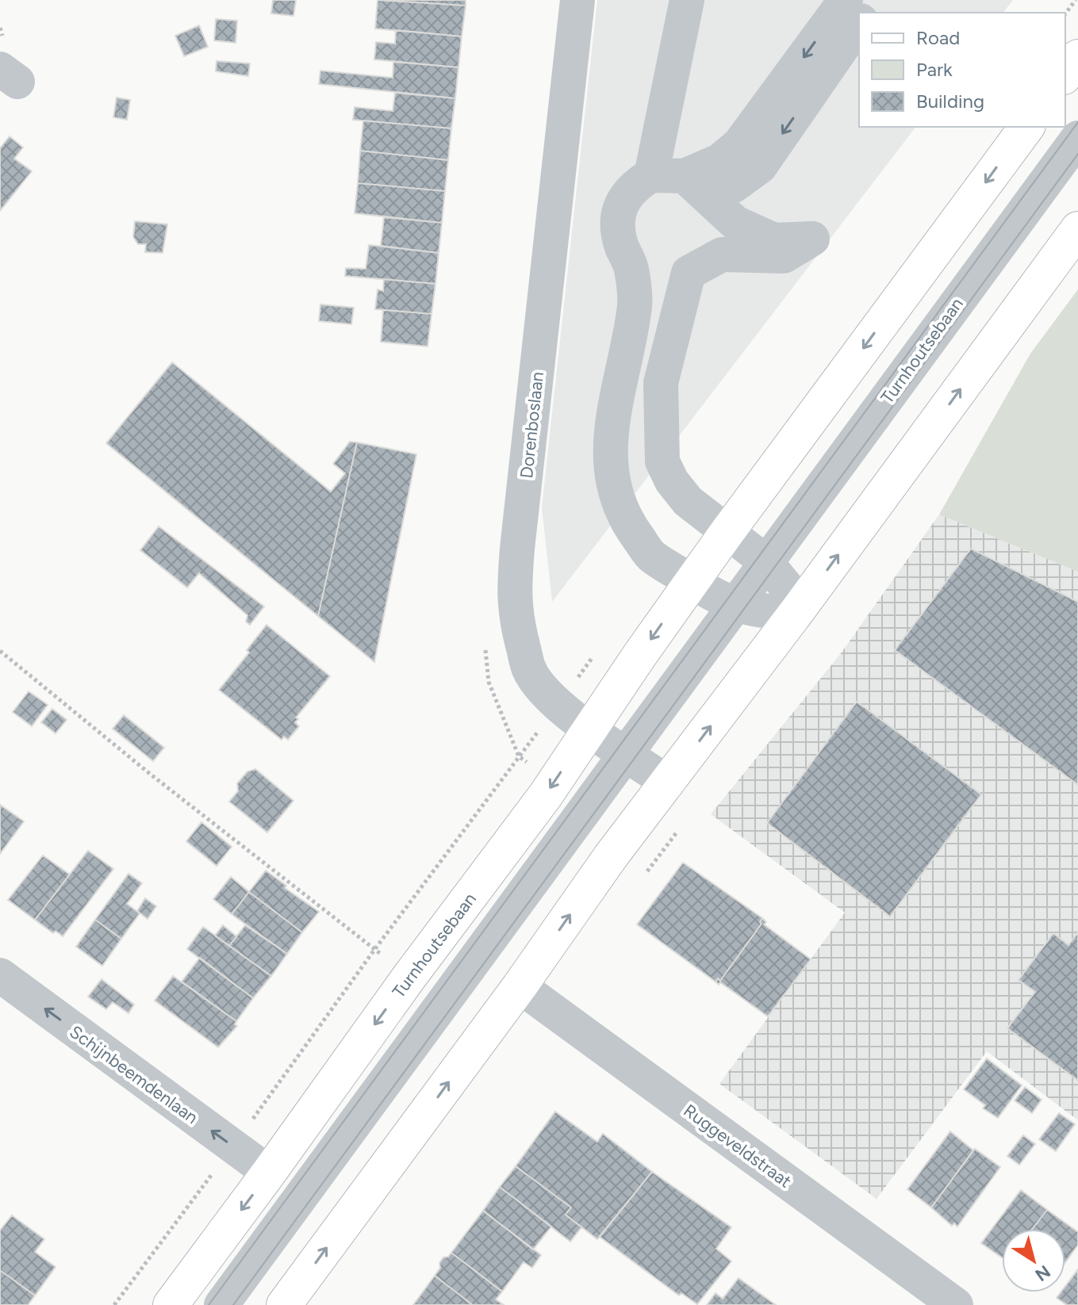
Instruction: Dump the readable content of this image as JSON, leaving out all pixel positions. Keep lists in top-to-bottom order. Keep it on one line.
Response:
{"streets":{"main road":["Turnhoutsebaan"],"street":["Dorenboslaan","Schijnbeemdenlaan","Ruggeveldstraat"]},"crossings":[["Turnhoutsebaan","Dorenboslaan"],["Turnhoutsebaan","Schijnbeemdenlaan"]],"one_way":["Schijnbeemdenlaan"],"legend":["Road","Park","Building"],"north":"bottom right"}
